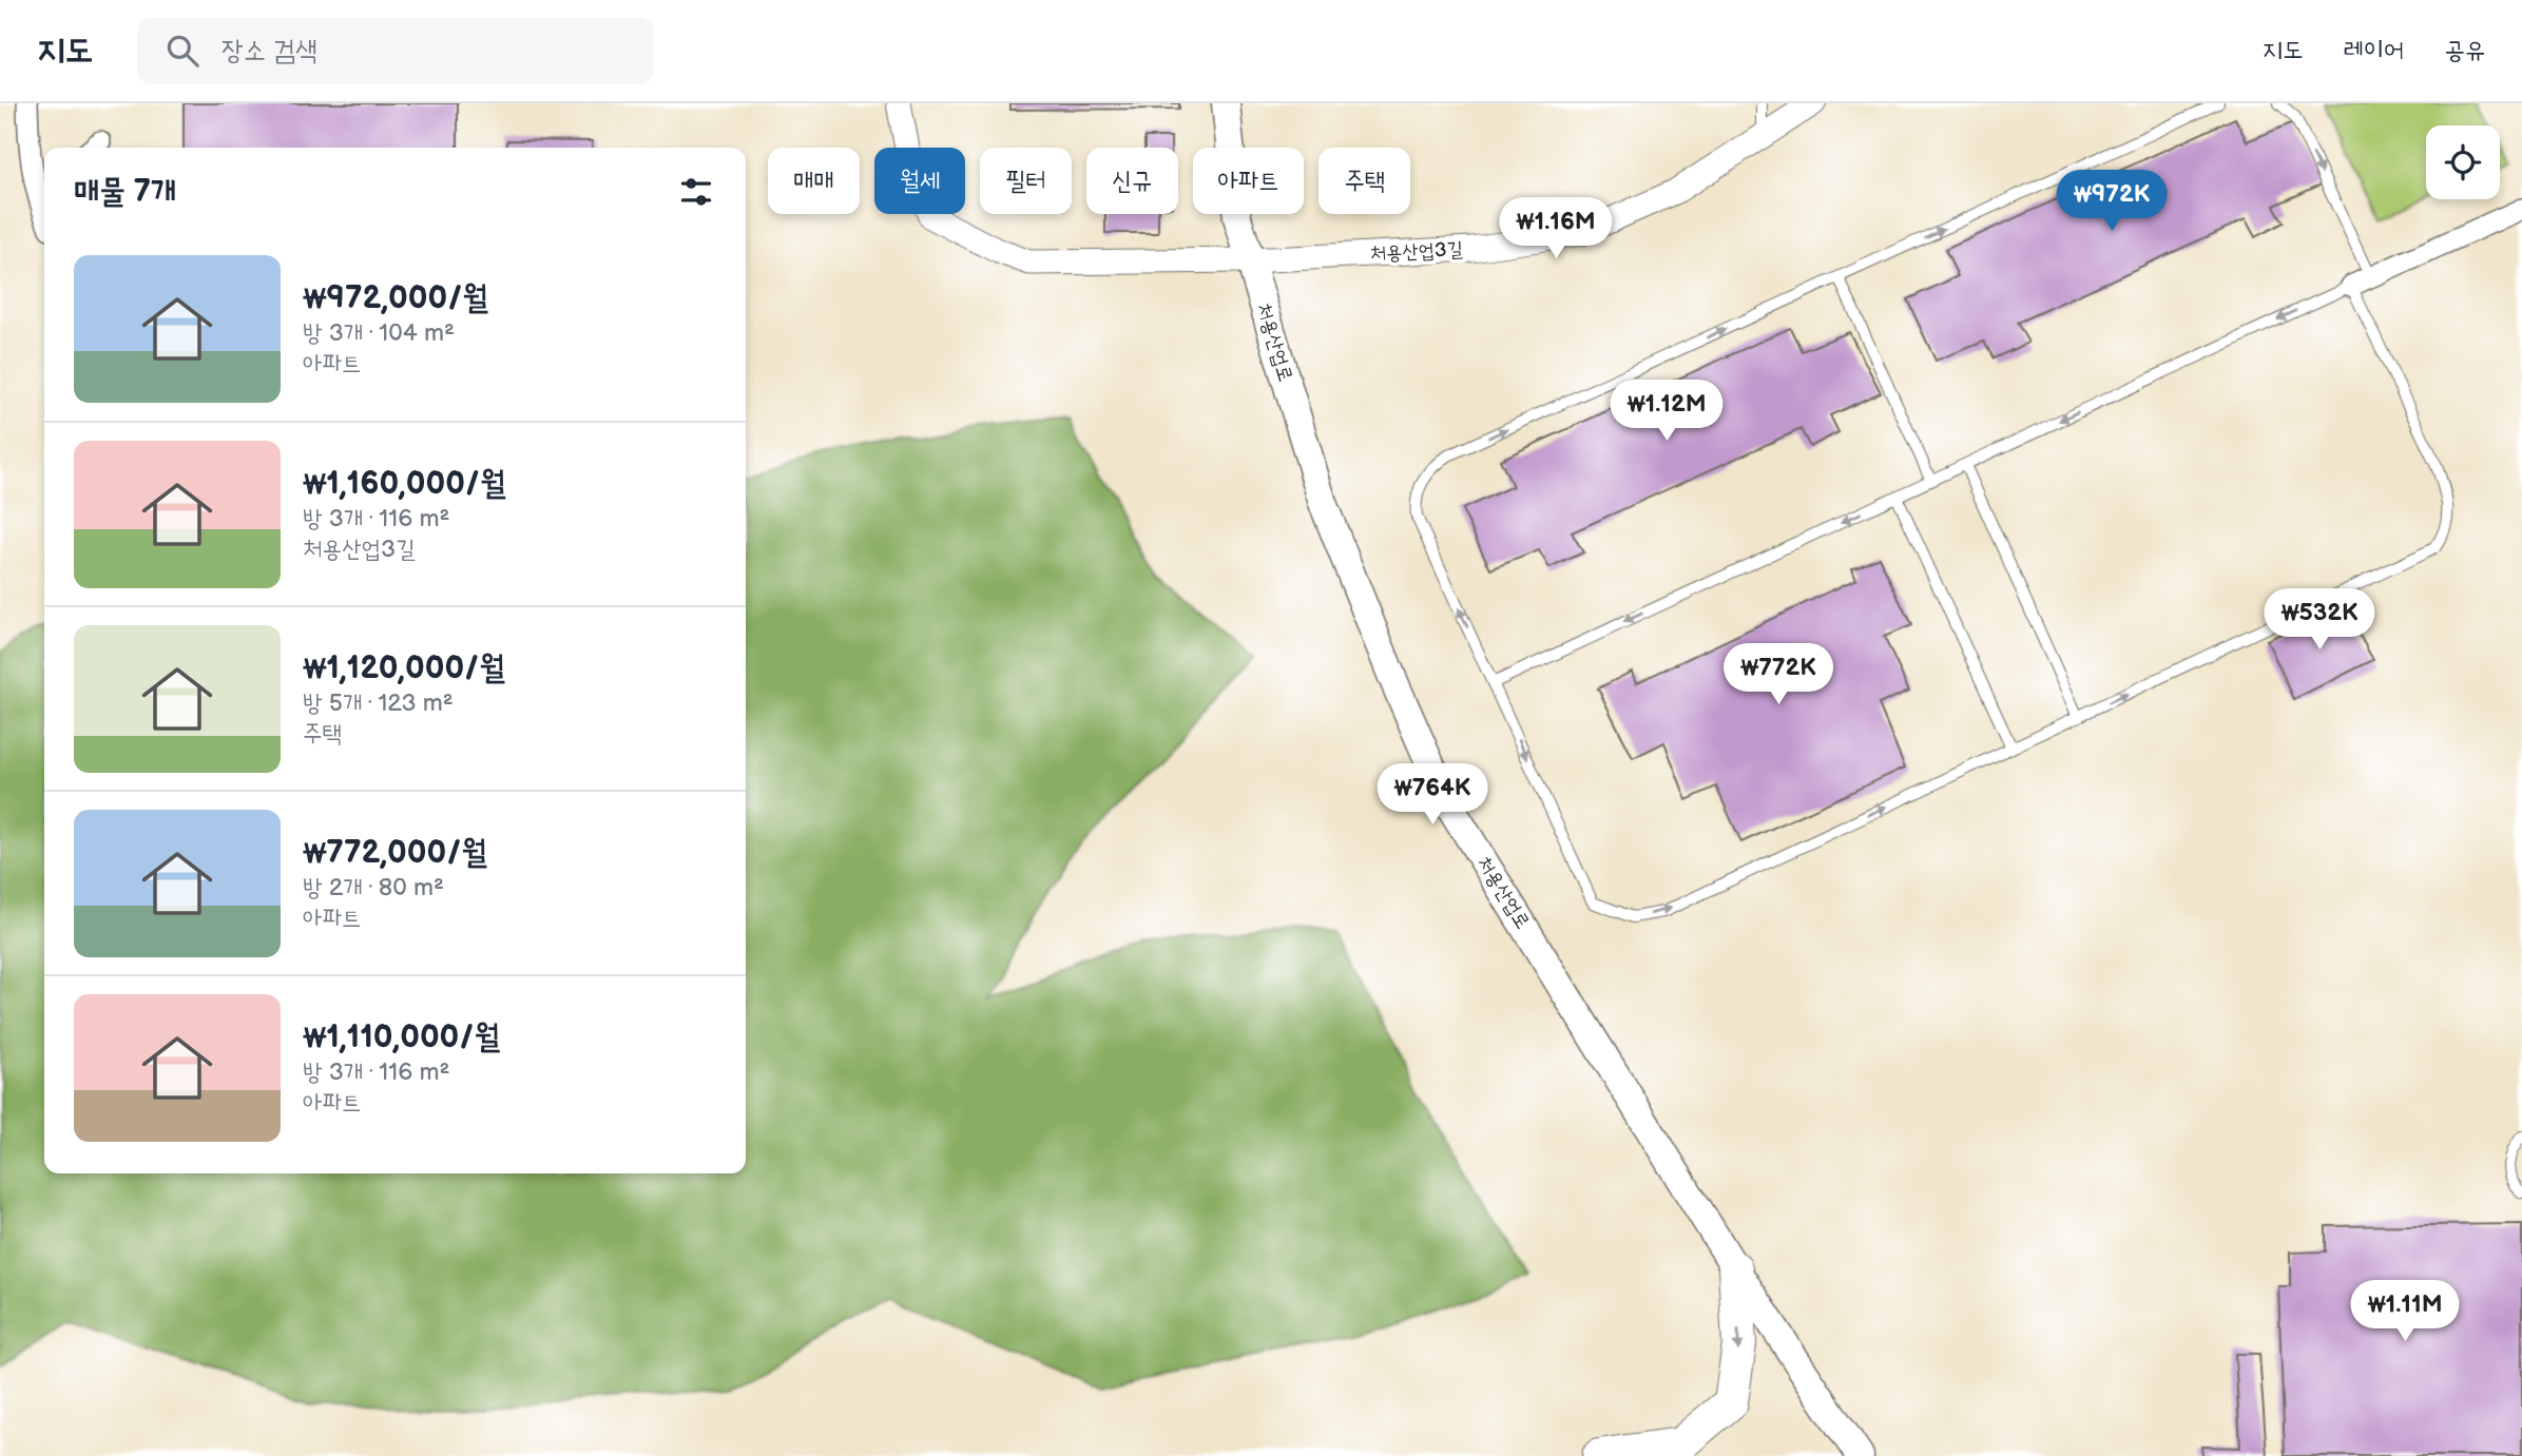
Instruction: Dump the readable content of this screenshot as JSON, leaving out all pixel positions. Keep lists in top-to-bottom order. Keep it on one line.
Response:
{"streets":{"main road":["처용산업로"],"street":["처용산업3길"]},"crossings":[["처용산업3길","처용산업로"]],"page":{"header":"지도","search":"장소 검색","nav":["지도","레이어","공유"],"chip":["매매","월세","필터","신규","아파트","주택"],"heading":"매물 7개","price":["₩972K","₩1.16M","₩1.12M","₩532K","₩772K","₩764K","₩1.11M"],"list":[{"name":"₩972,000/월","note":"방 3개 · 104 m² · 아파트"},{"name":"₩1,160,000/월","note":"방 3개 · 116 m² · 처용산업3길"},{"name":"₩1,120,000/월","note":"방 5개 · 123 m² · 주택"},{"name":"₩772,000/월","note":"방 2개 · 80 m² · 아파트"},{"name":"₩1,110,000/월","note":"방 3개 · 116 m² · 아파트"}]}}
